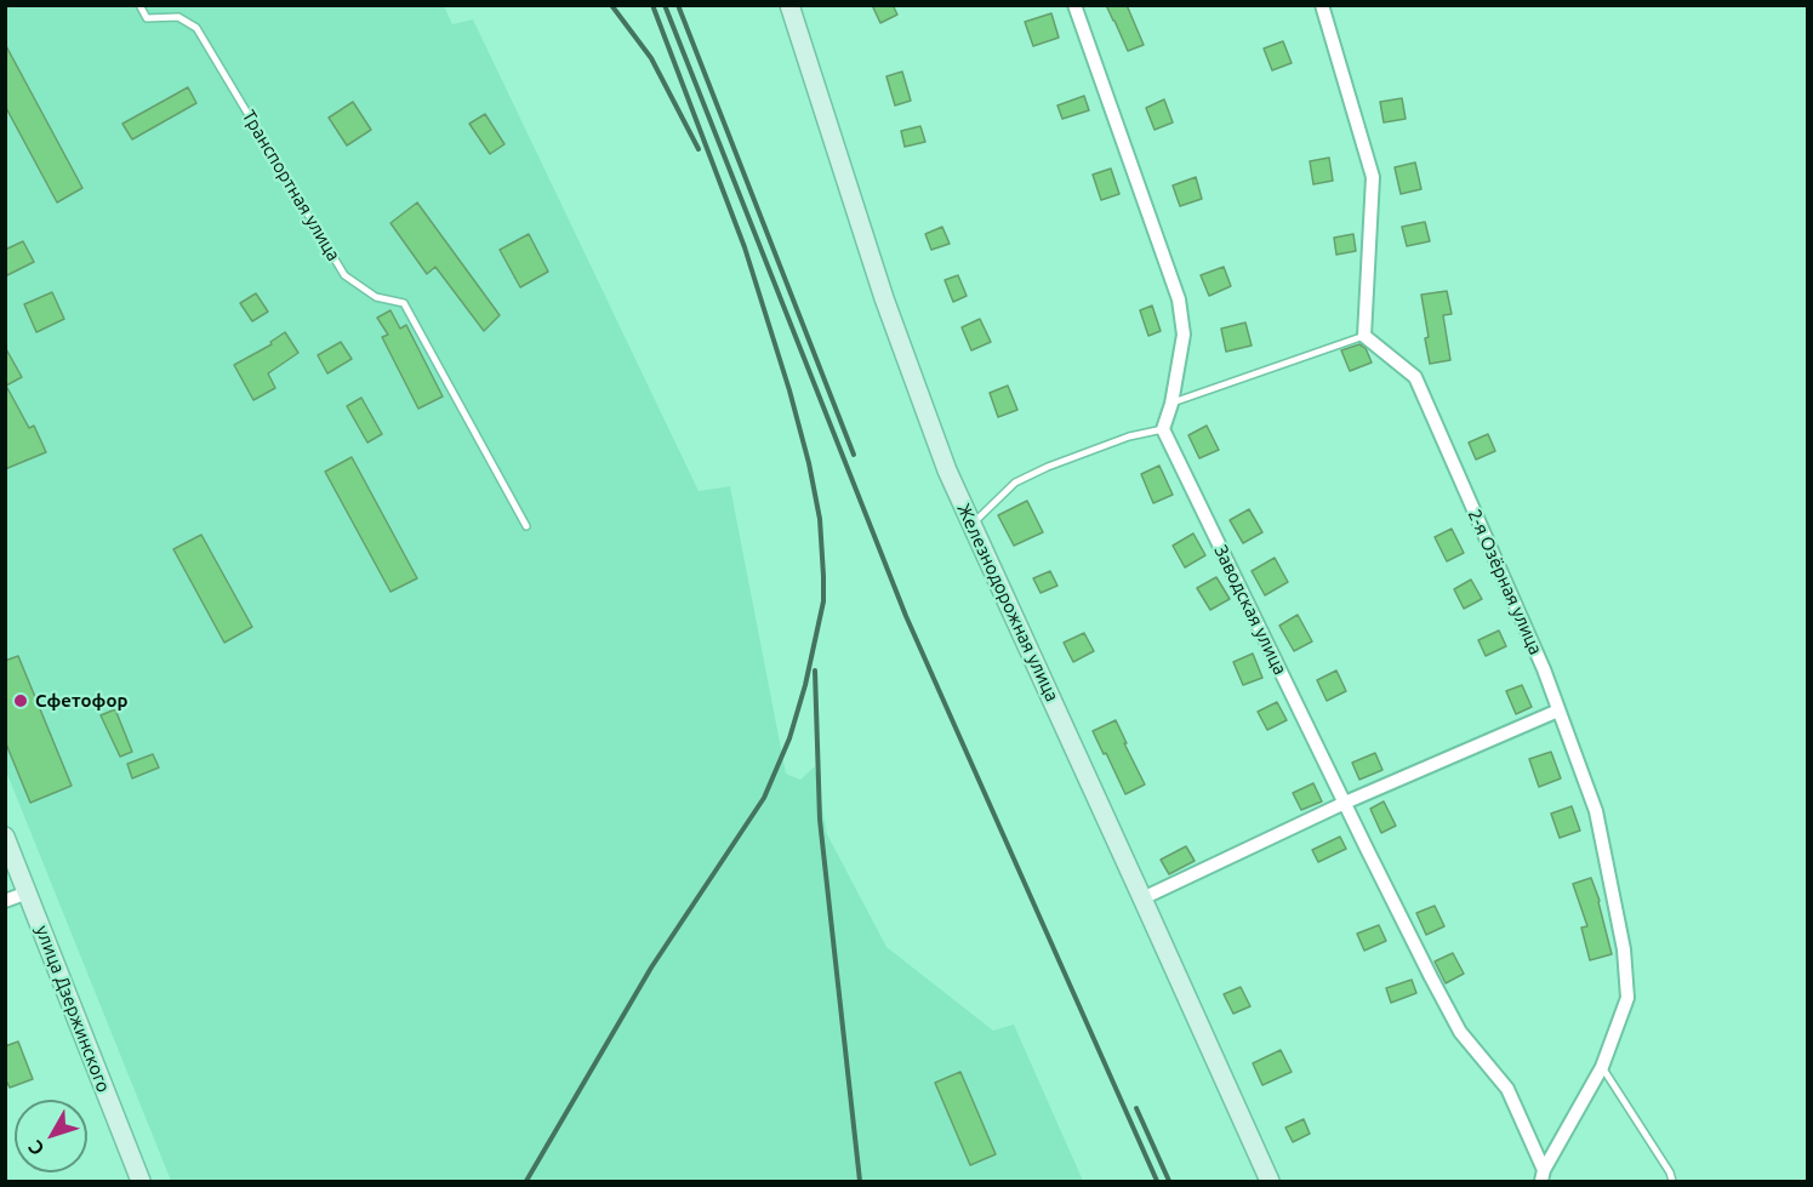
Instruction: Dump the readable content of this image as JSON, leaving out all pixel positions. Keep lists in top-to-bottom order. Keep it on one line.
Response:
{"streets":{"street":["2-я Озёрная улица","Железнодорожная улица","Заводская улица","улица Дзержинского"],"lane":["Транспортная улица"]},"crossings":[["2-я Озёрная улица","Заводская улица"]],"places":["Сфетофор"],"north":"bottom left"}
